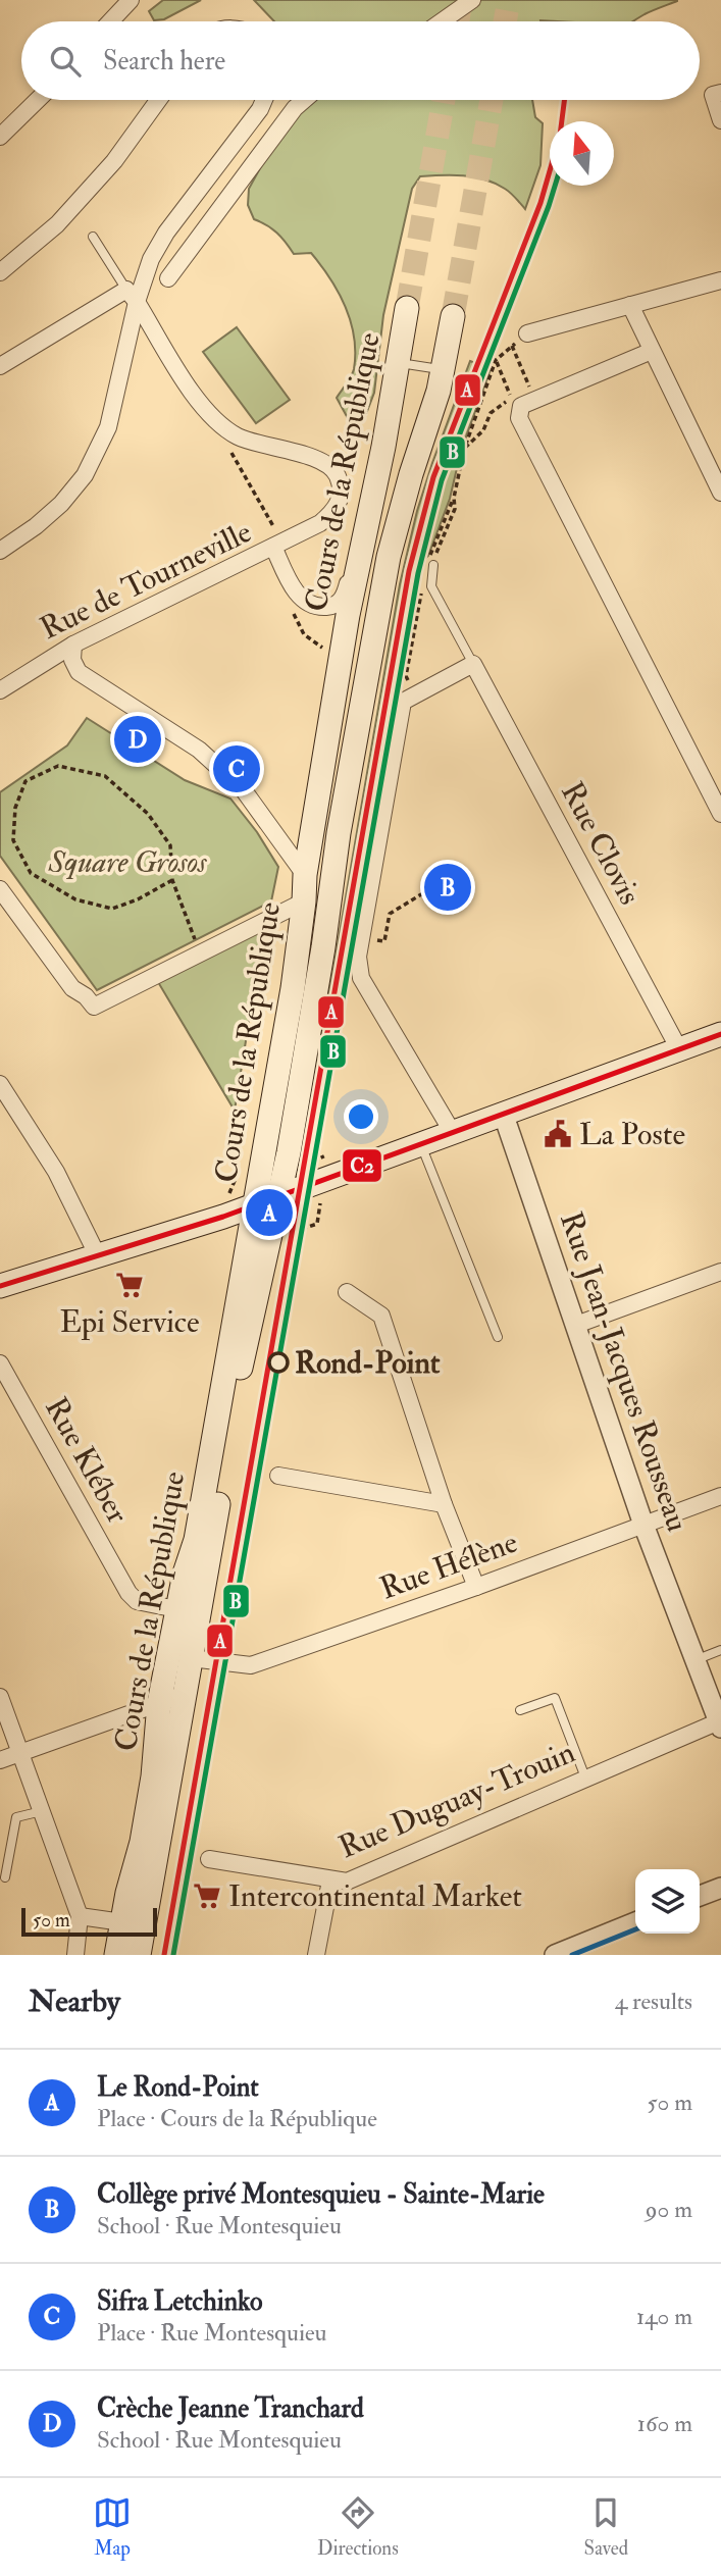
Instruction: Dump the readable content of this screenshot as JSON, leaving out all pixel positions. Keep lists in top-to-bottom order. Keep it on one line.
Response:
{"streets":{"main road":["Cours de la République"],"street":["Rue de Tourneville","Rue Clovis","Rue Jean-Jacques Rousseau","Rue Kléber","Rue Hélène","Rue Duguay-Trouin"]},"crossings":[["Cours de la République","Rue de Tourneville"],["Cours de la République","Rue Kléber"],["Cours de la République","Rue Hélène"],["Rue Jean-Jacques Rousseau","Rue Hélène"],["Rue Jean-Jacques Rousseau","Rue Duguay-Trouin"]],"parks":["Square Grosos"],"places":{"public building":["La Poste"],"supermarket":["Epi Service","Intercontinental Market"],"other":["Rond-Point"]},"lines":["transit line A","transit line B","transit line C2","transit line C"],"scale_bar":"50 m","north":"top","page":{"search":"Search here","pins":["D","C","B","A"],"scale":"50 m","heading":["Nearby","4 results"],"list":[{"mark":"A","name":"Le Rond-Point","note":"Place · Cours de la République","value":"50 m"},{"mark":"B","name":"Collège privé Montesquieu - Sainte-Marie","note":"School · Rue Montesquieu","value":"90 m"},{"mark":"C","name":"Sifra Letchinko","note":"Place · Rue Montesquieu","value":"140 m"},{"mark":"D","name":"Crèche Jeanne Tranchard","note":"School · Rue Montesquieu","value":"160 m"}],"nav":["Map","Directions","Saved"]}}
